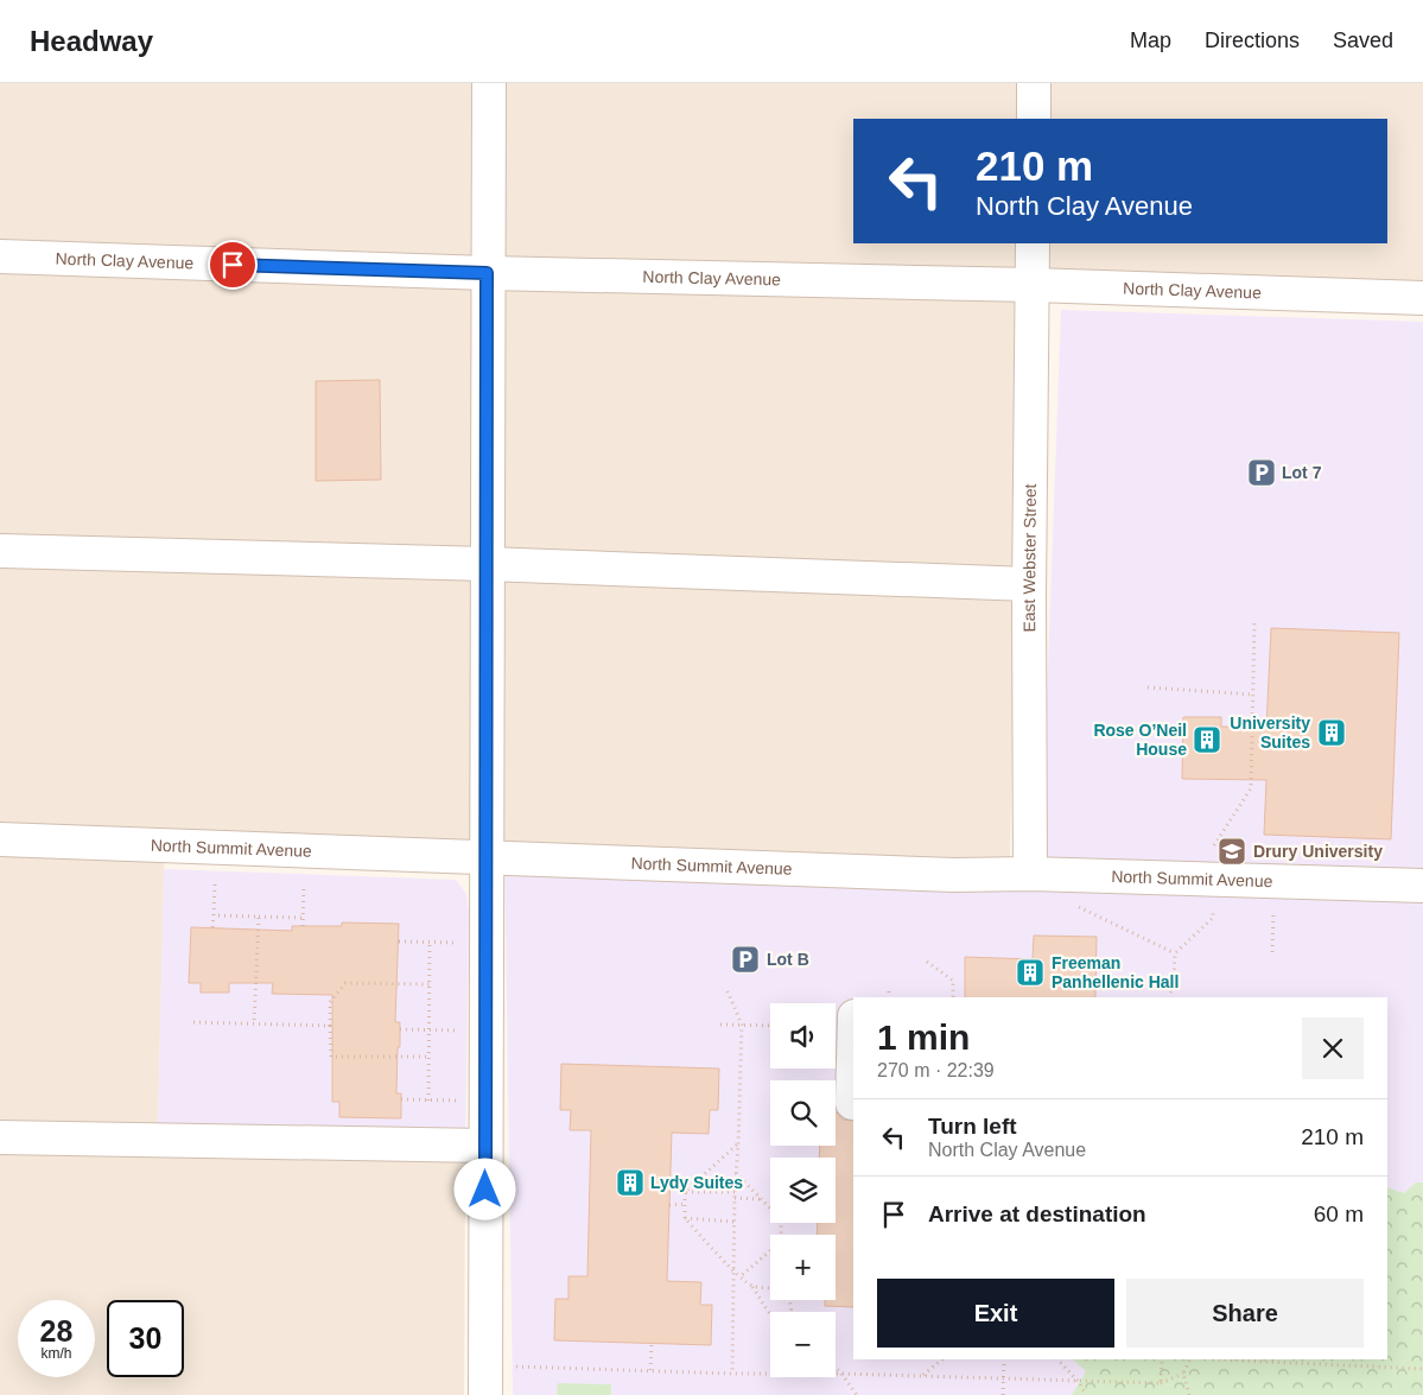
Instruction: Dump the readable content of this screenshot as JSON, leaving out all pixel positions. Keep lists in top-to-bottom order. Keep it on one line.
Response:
{"streets":{"street":["North Clay Avenue","East Webster Street","North Summit Avenue"]},"crossings":[["North Clay Avenue","East Webster Street"],["East Webster Street","North Summit Avenue"]],"places":{"parking":["Lot 7","Lot B"],"building":["University Suites","Rose O’Neil House","Freeman Panhellenic Hall","Lydy Suites"],"school or university":["Drury University"]},"page":{"header":"Headway","nav":["Map","Directions","Saved"],"turn":["210 m","North Clay Avenue"],"heading":["1 min","270 m · 22:39"],"map_buttons":["+","−"],"list":[{"name":"Turn left","note":"North Clay Avenue","value":"210 m"},{"name":"Arrive at destination","value":"60 m"}],"buttons":["Exit","Share"],"speed":"28 km/h","limit":"30"}}
